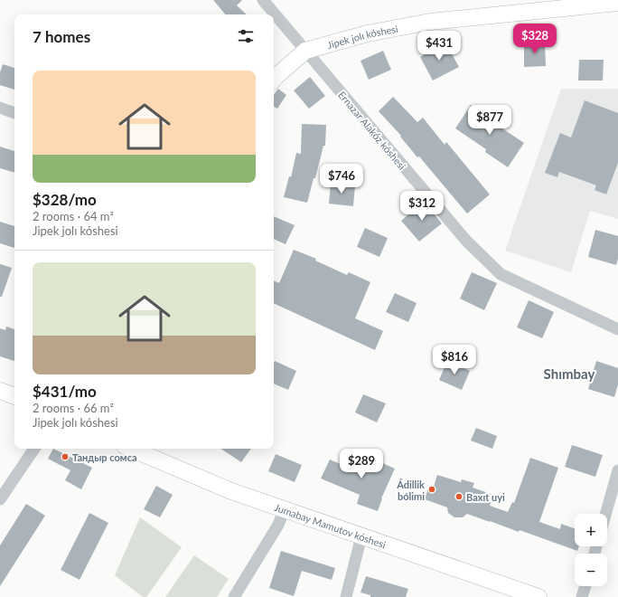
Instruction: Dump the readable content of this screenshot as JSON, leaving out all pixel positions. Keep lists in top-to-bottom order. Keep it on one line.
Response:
{"streets":{"street":["Jipek jolı kóshesi","Ernazar Alakóz kóshesi","Jumabay Mamutov kóshesi"]},"crossings":[["Jipek jolı kóshesi","Ernazar Alakóz kóshesi"]],"districts":["Shımbay"],"places":["Тандыр сомса","Ádillik bólimi","Baxıt uyi"],"page":{"heading":"7 homes","price":["$328","$431","$877","$746","$312","$816","$289"],"list":[{"name":"$328/mo","note":"2 rooms · 64 m² · Jipek jolı kóshesi"},{"name":"$431/mo","note":"2 rooms · 66 m² · Jipek jolı kóshesi"}],"map_buttons":["+","−"]}}
